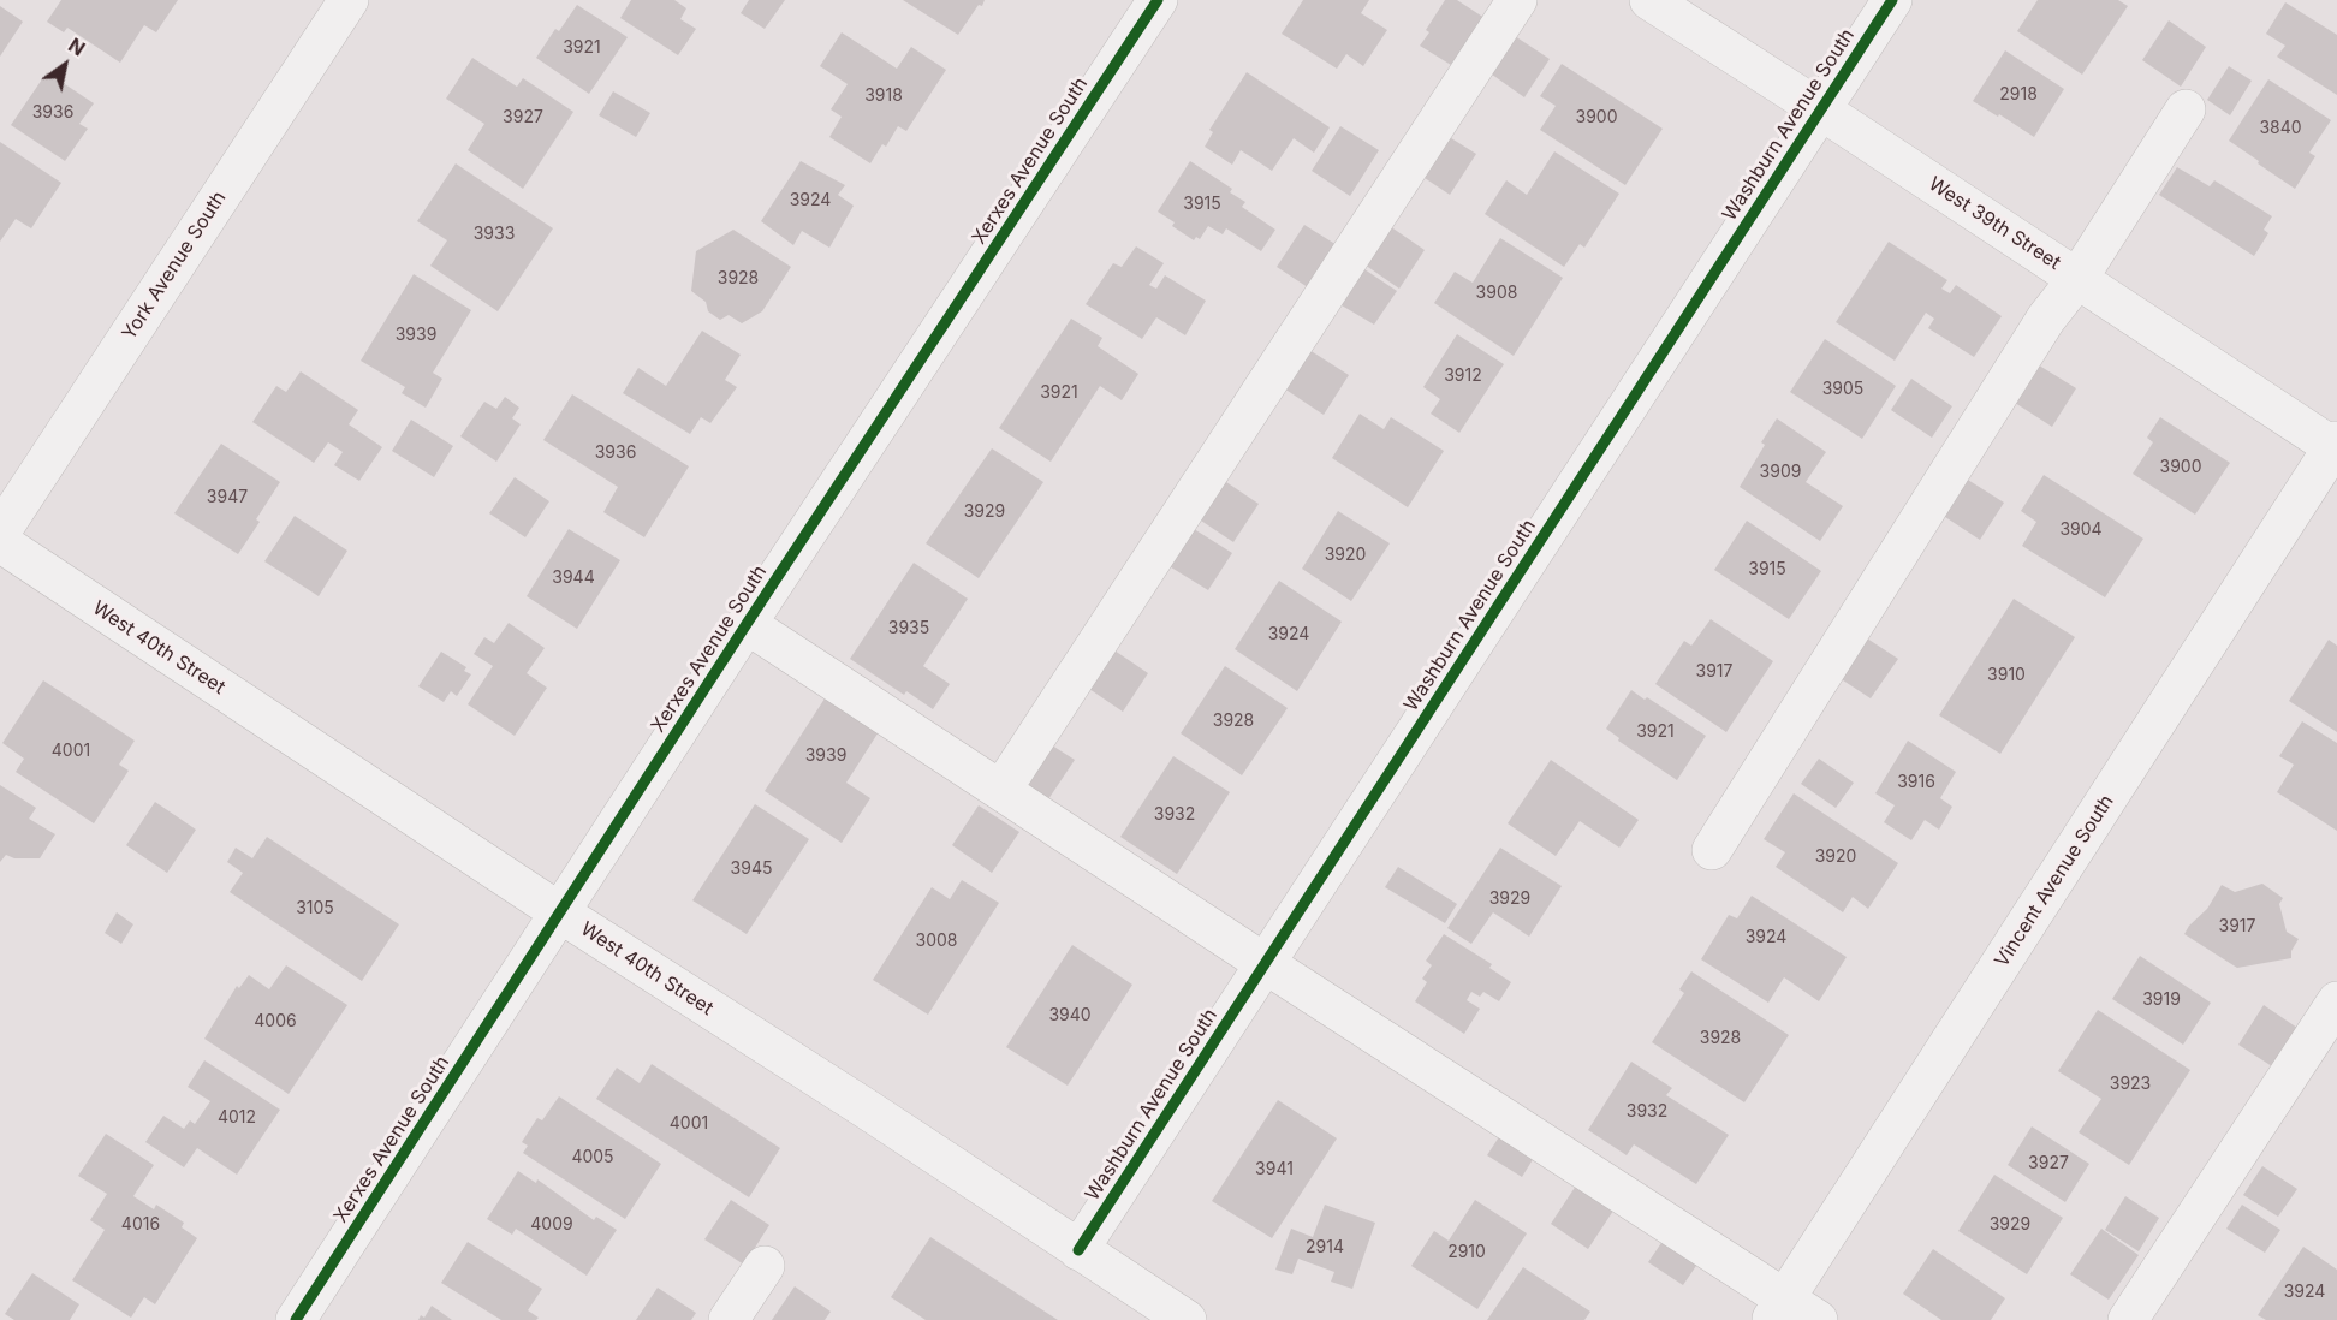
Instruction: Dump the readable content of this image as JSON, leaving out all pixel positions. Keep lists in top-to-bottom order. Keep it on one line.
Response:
{"streets":{"street":["Washburn Avenue South","Xerxes Avenue South","West 39th Street","York Avenue South","West 40th Street","Vincent Avenue South"]},"crossings":[["Washburn Avenue South","West 39th Street"],["Washburn Avenue South","West 40th Street"],["Xerxes Avenue South","West 40th Street"],["West 39th Street","Vincent Avenue South"]],"house_numbers":["3921","2918","3918","3936","3927","3900","3840","3924","3915","3933","3928","3908","3939","3912","3905","3921","3936","3900","3909","3947","3929","3904","3920","3915","3944","3935","3924","3917","3910","3928","3921","4001","3939","3916","3932","3920","3945","3929","3105","3917","3924","3008","3919","3940","4006","3928","3923","3932","4012","4001","4005","3927","3941","4016","4009","3929","2914","2910","3924"],"north":"top right"}
